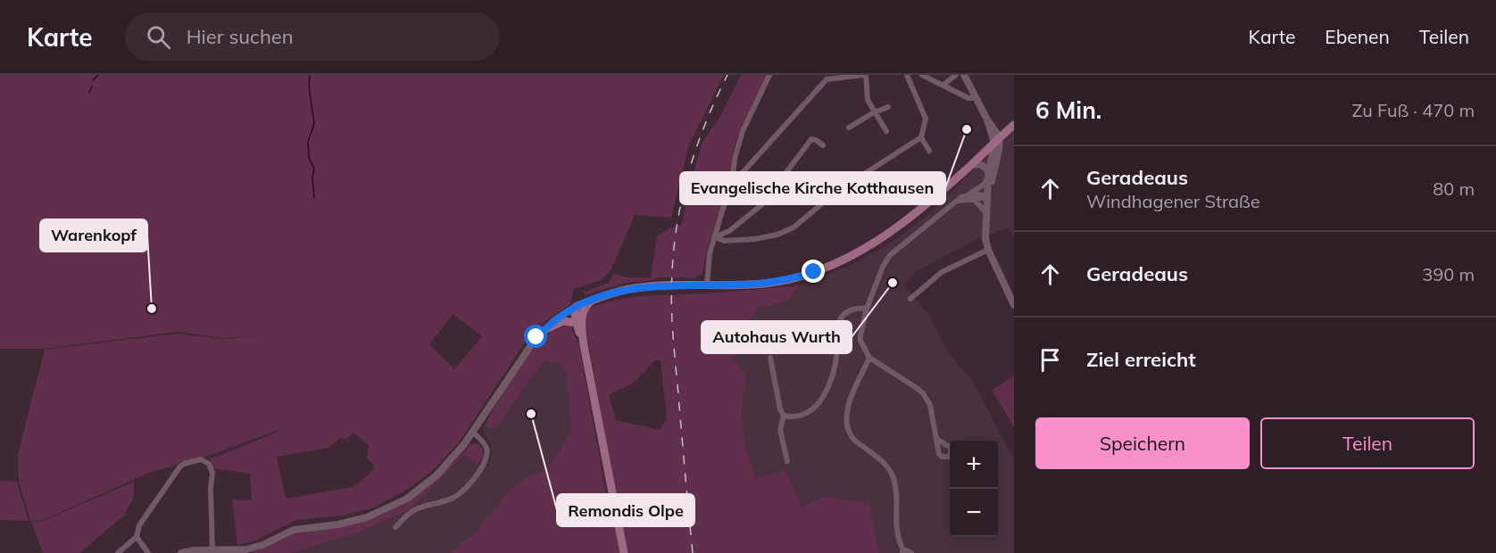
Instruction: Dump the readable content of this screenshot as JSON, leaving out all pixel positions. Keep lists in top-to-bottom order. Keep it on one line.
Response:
{"places":["Evangelische Kirche Kotthausen","Autohaus Wurth","Warenkopf","Remondis Olpe"],"page":{"header":"Karte","search":"Hier suchen","nav":["Karte","Ebenen","Teilen"],"heading":["6 Min.","Zu Fuß · 470 m"],"list":[["Geradeaus","Windhagener Straße","80 m"],["Geradeaus","390 m"],"Ziel erreicht"],"buttons":["Speichern","Teilen"],"map_buttons":["+","−"]}}
